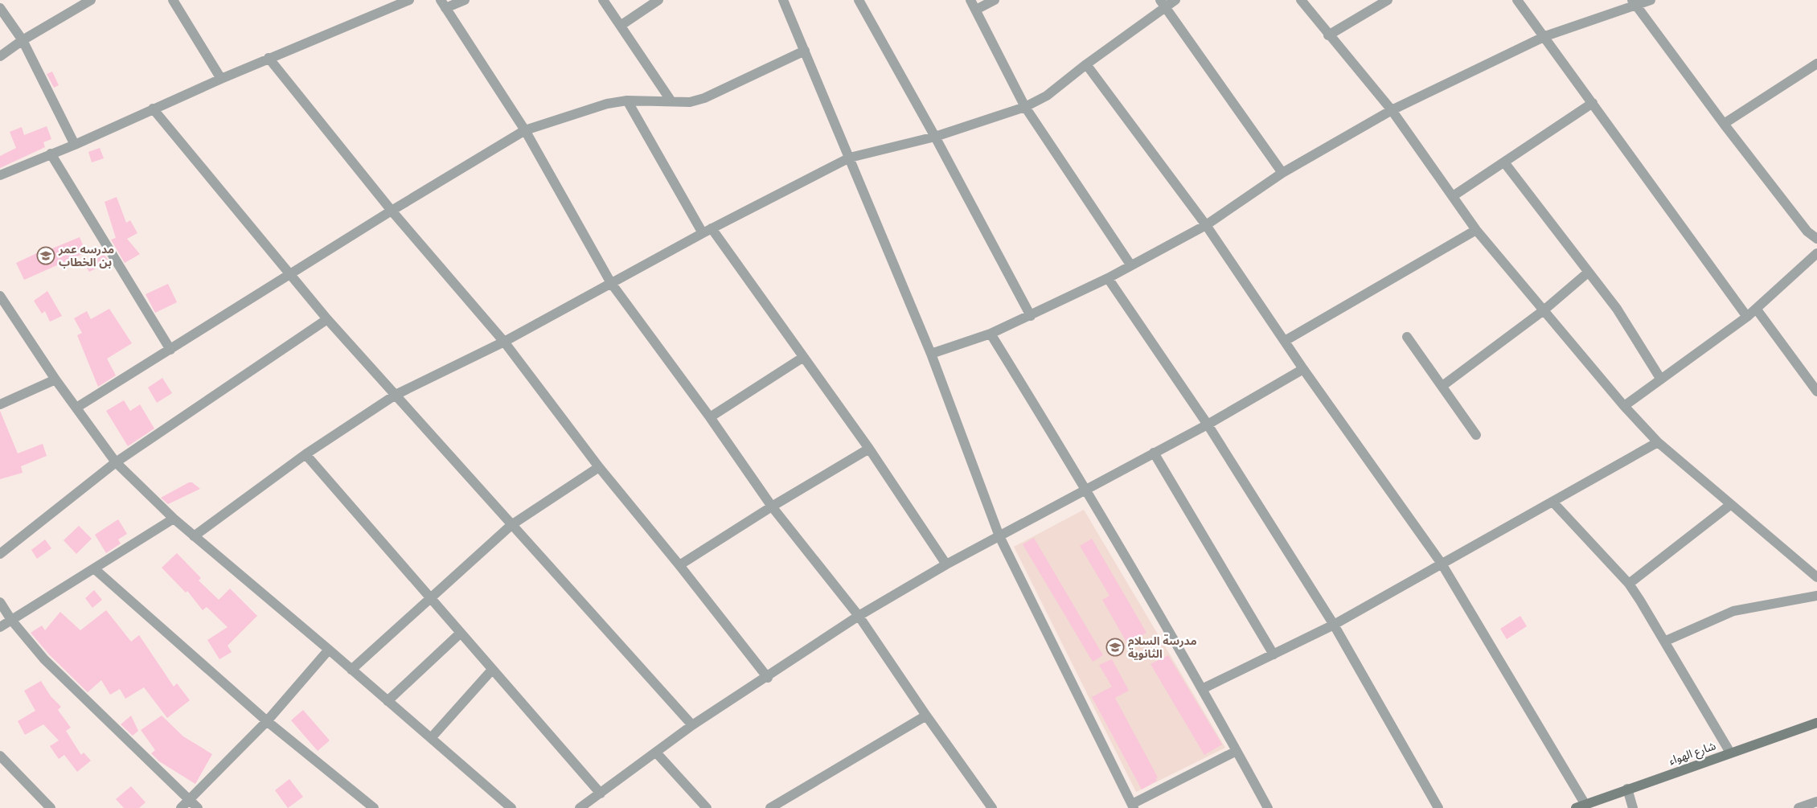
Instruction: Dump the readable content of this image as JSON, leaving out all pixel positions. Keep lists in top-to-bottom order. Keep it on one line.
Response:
{"streets":{"street":["شارع الهواء"]},"places":{"school or university":["مدرسه عمر بن الخطاب","مدرسة السلام الثانوية"]}}
